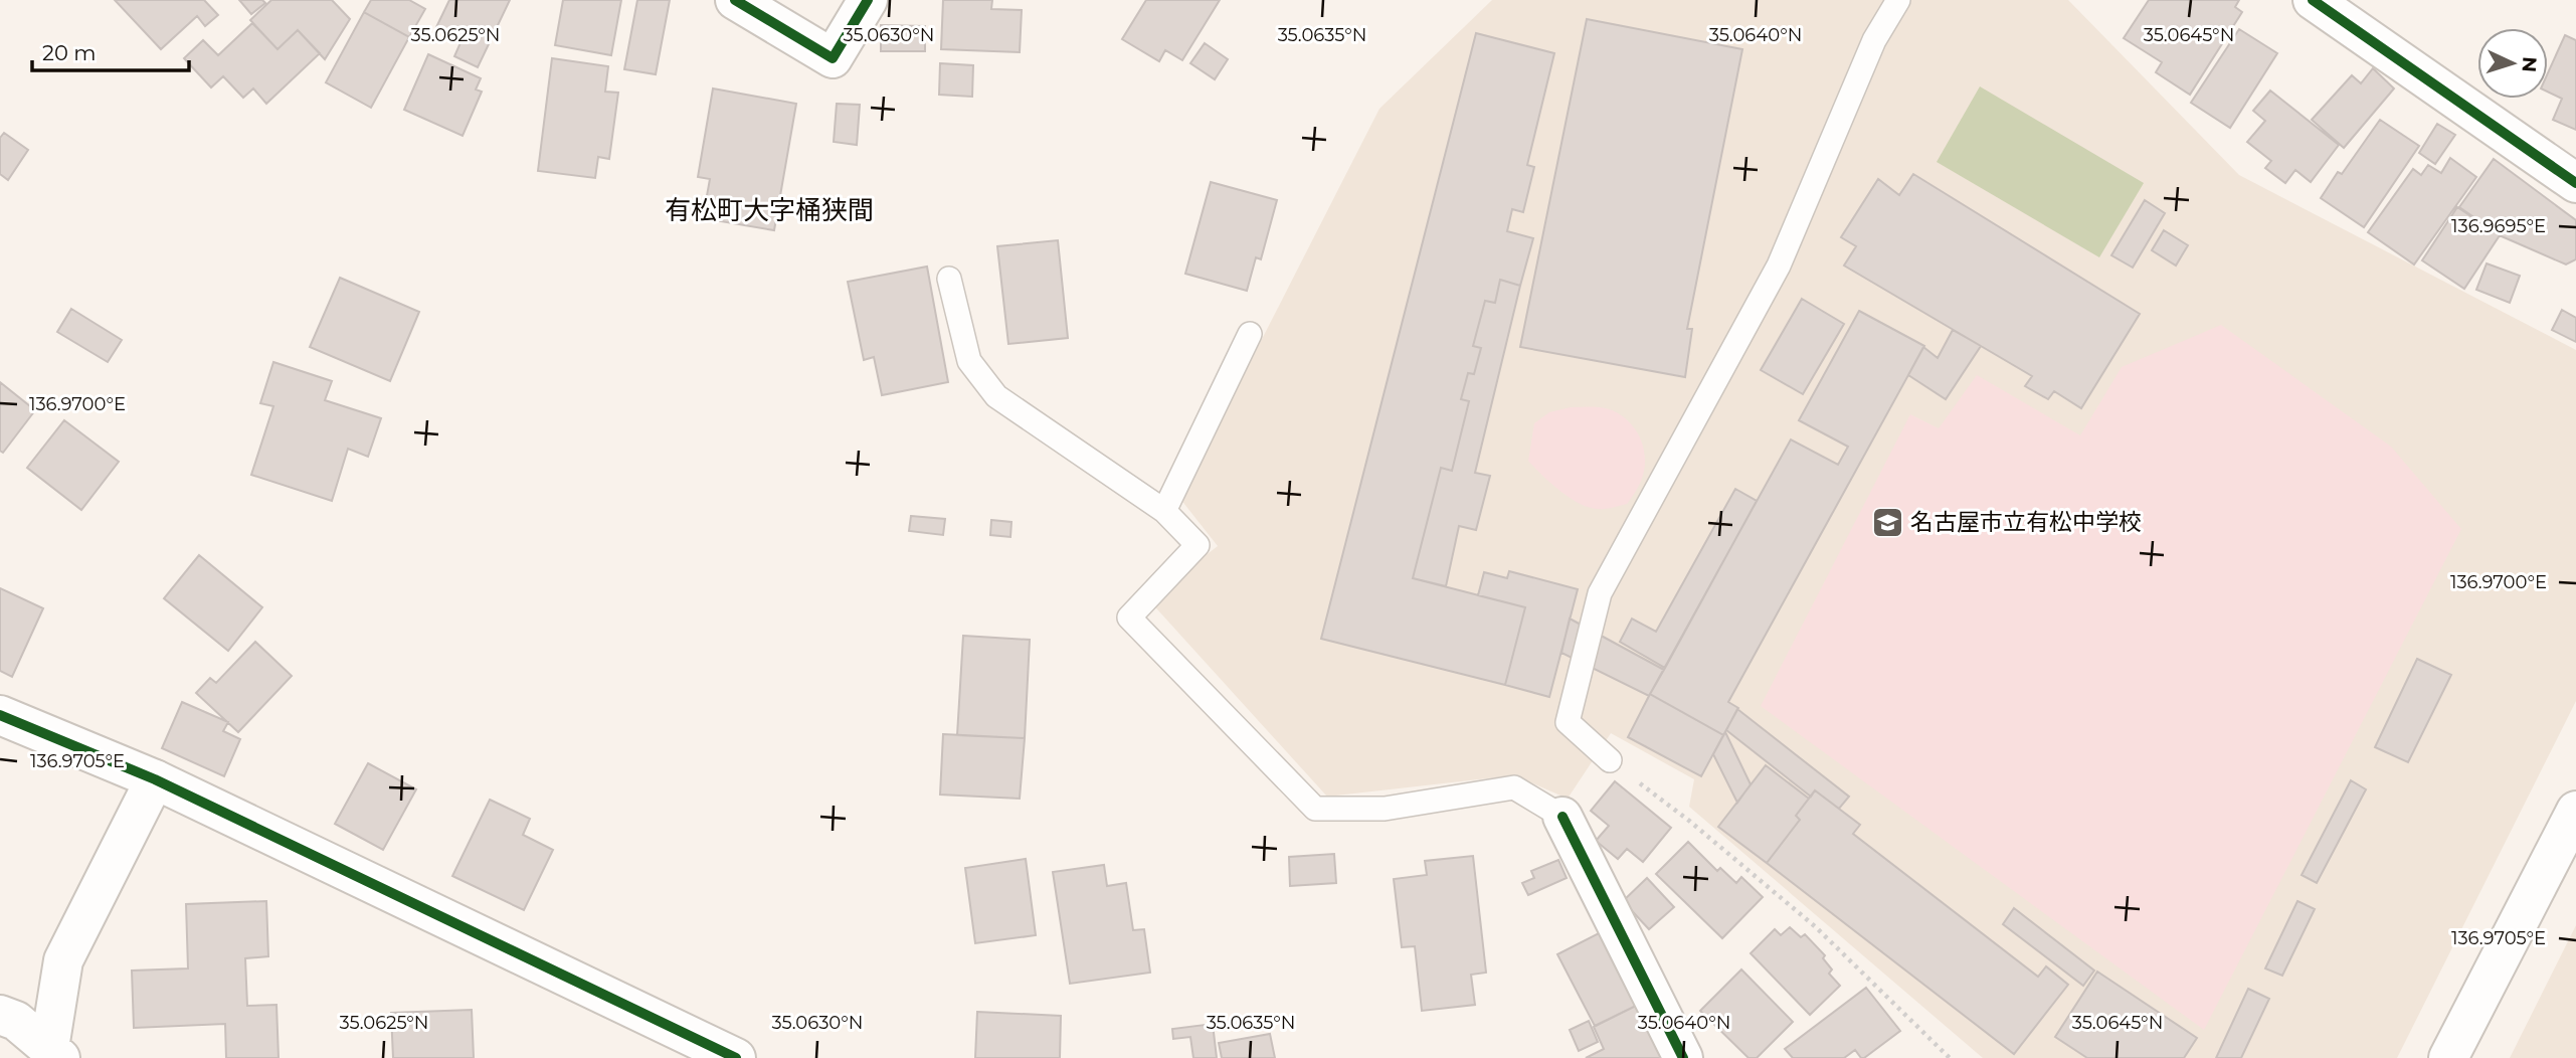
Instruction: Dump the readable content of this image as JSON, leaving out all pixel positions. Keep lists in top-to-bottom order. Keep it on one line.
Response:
{"districts":["有松町大字桶狭間"],"places":{"school or university":["名古屋市立有松中学校"]},"scale_bar":"20 m","north":"right","coordinates":["35.0625°N","35.0630°N","35.0635°N","35.0640°N","35.0645°N","136.9695°E","136.9700°E","136.9705°E"]}
